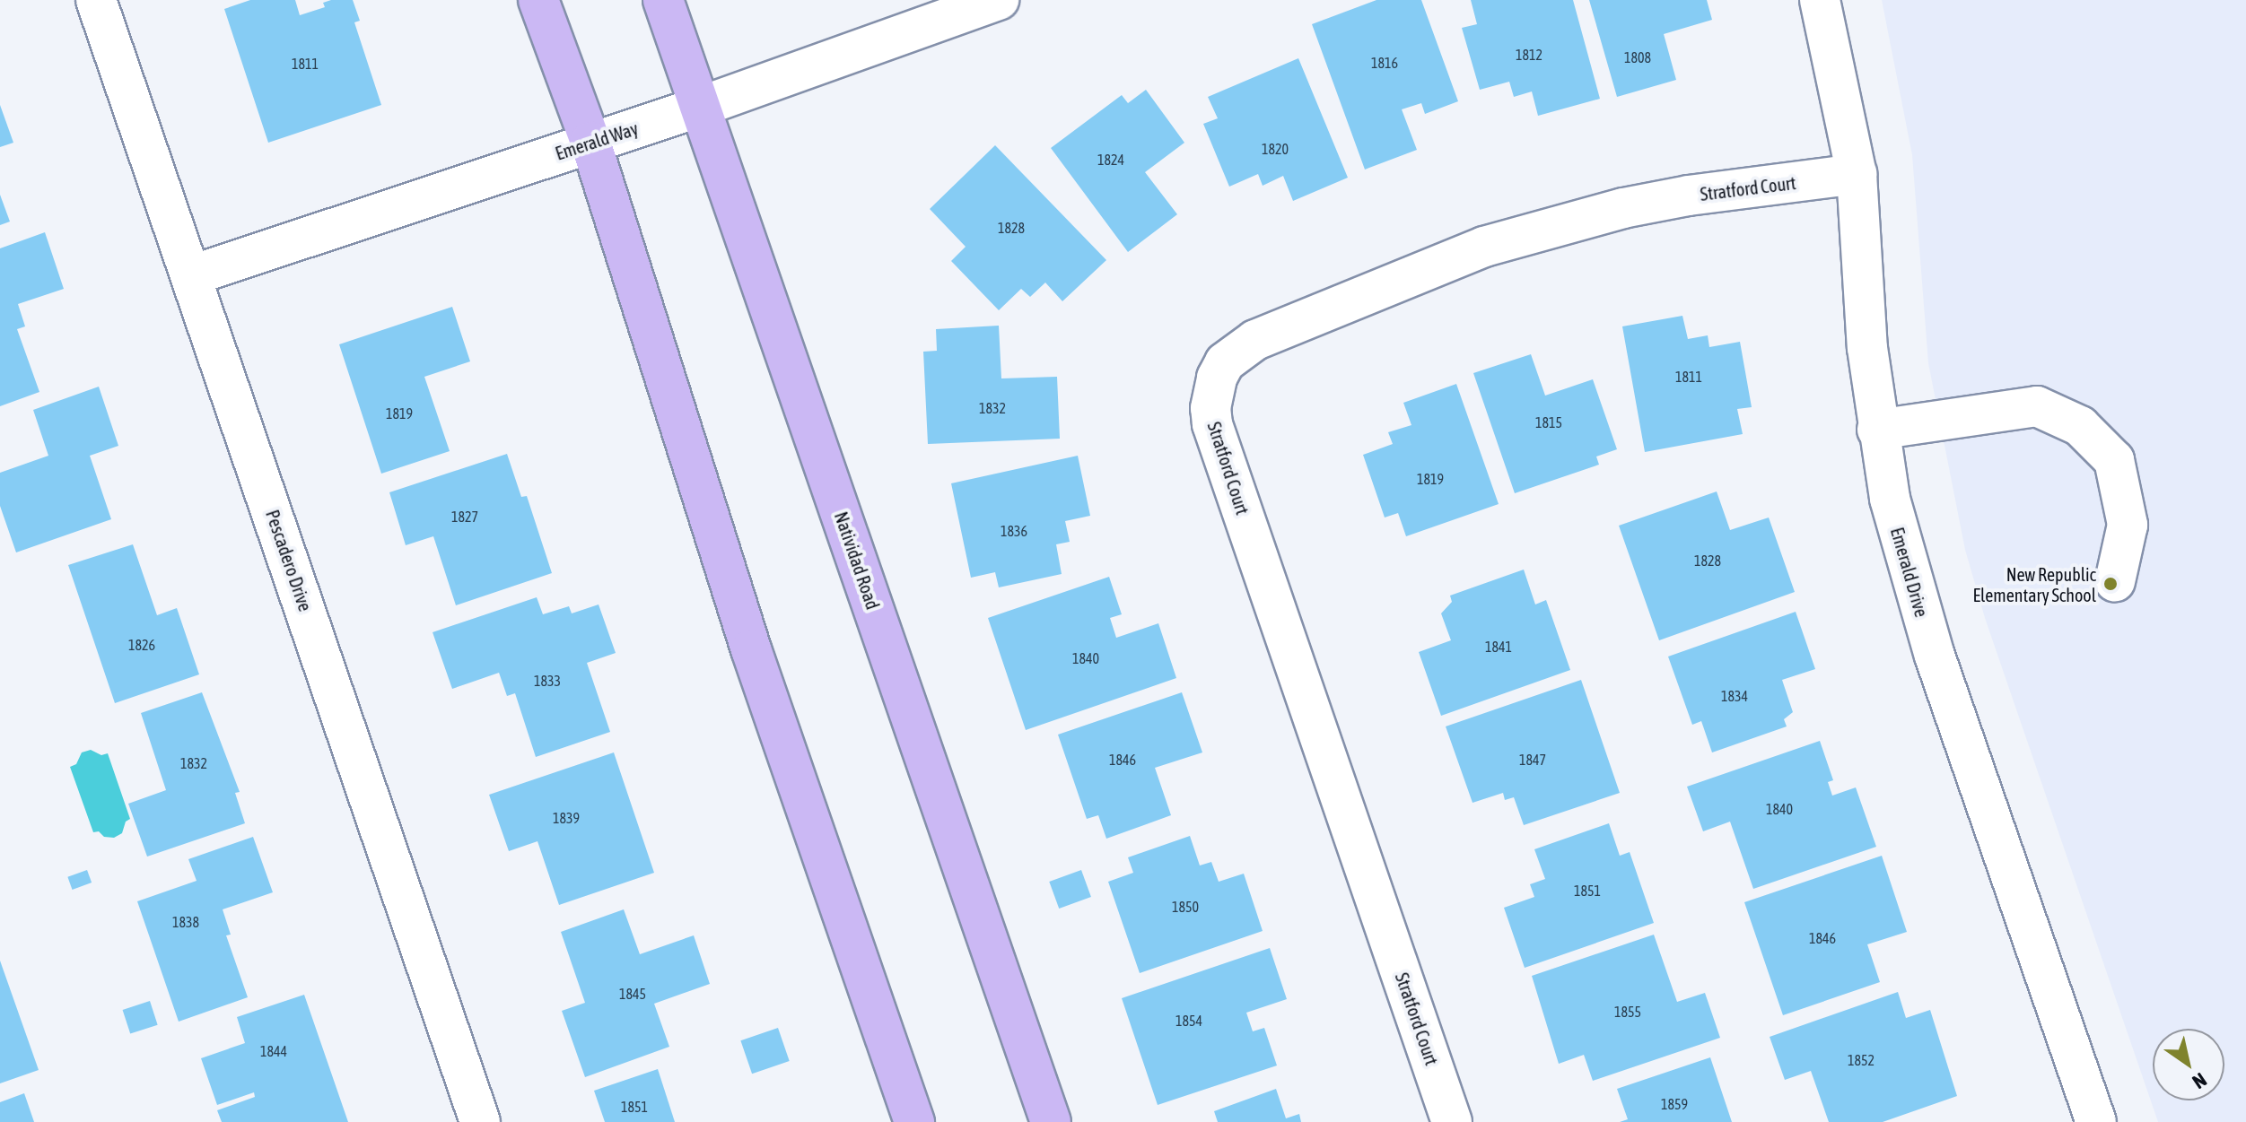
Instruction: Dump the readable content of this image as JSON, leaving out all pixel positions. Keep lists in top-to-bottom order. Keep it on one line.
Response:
{"streets":{"main road":["Natividad Road"],"street":["Emerald Way","Stratford Court","Pescadero Drive","Emerald Drive"]},"crossings":[["Emerald Way","Pescadero Drive"],["Emerald Way","Natividad Road"],["Stratford Court","Emerald Drive"]],"places":["New Republic Elementary School"],"house_numbers":["1812","1808","1816","1811","1820","1824","1828","1811","1832","1819","1815","1819","1827","1836","1828","1826","1841","1840","1833","1834","1846","1847","1832","1840","1839","1851","1850","1838","1846","1845","1855","1854","1844","1852","1859","1851"],"north":"bottom right"}
